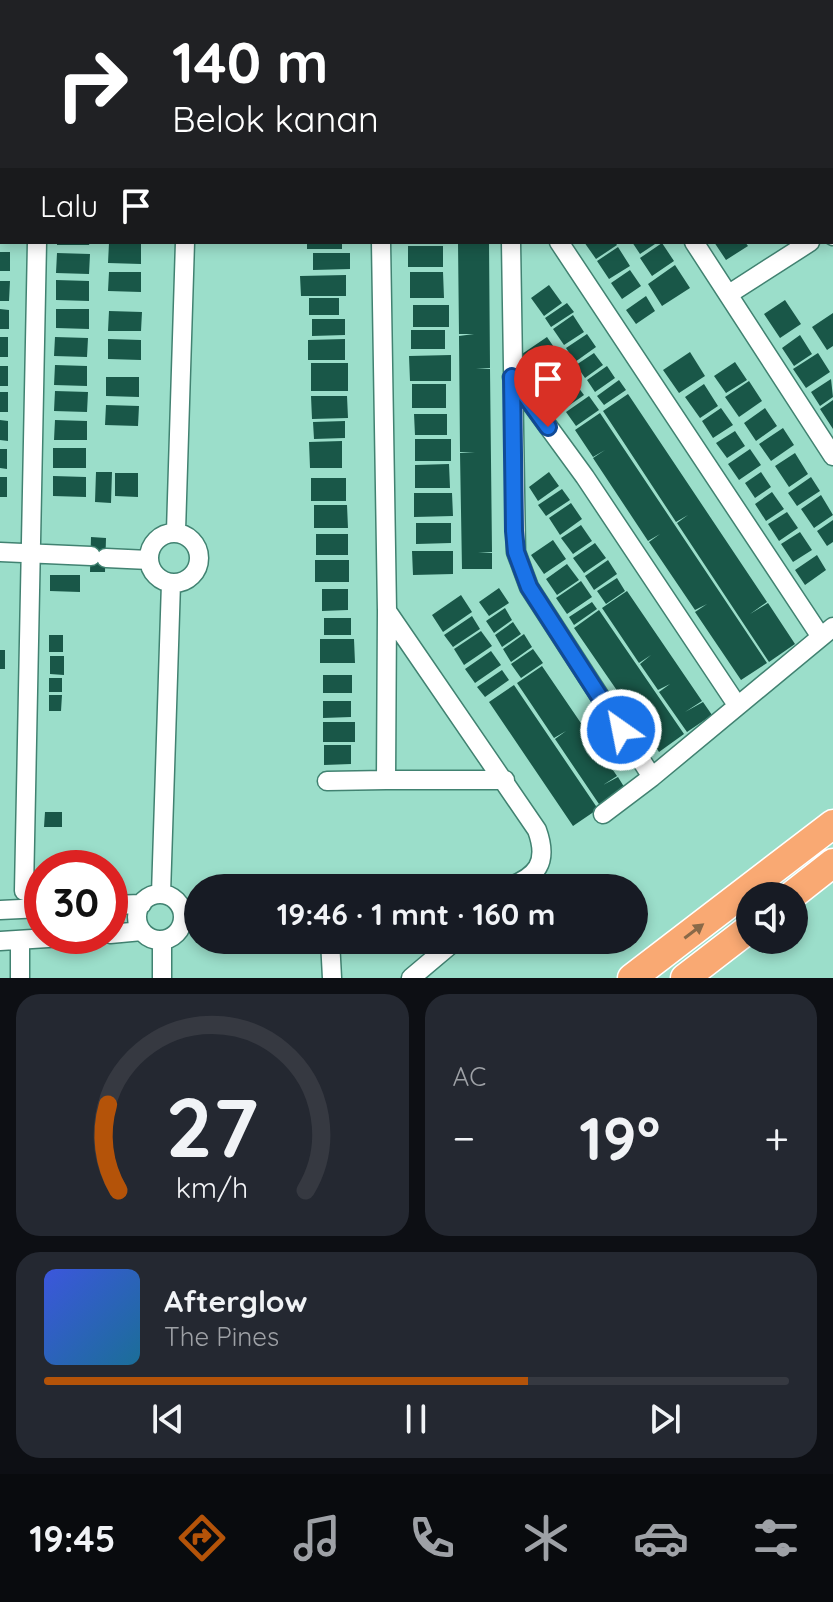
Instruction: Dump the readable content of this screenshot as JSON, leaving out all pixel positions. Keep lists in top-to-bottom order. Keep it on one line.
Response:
{"page":{"turn":["140 m","Belok kanan"],"then":"Lalu","limit":"30","trip":"19:46 · 1 mnt · 160 m","tile":"AC","heat":["−","19°","+"],"song":["Afterglow","The Pines"],"tabs":"19:45","gauge":["27","km/h"]}}
